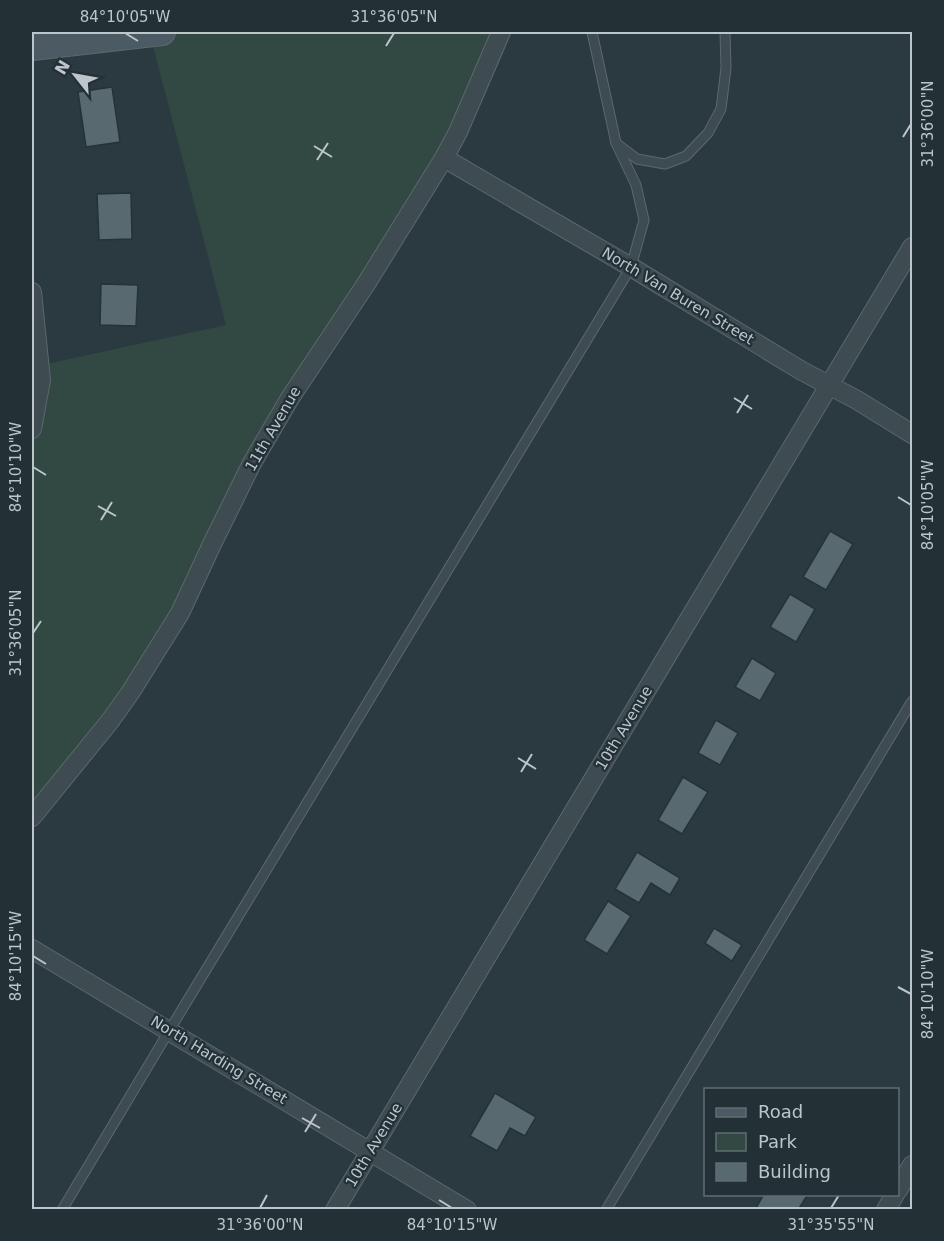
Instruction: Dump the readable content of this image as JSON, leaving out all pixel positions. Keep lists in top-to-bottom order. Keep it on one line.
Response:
{"streets":{"street":["North Van Buren Street","11th Avenue","10th Avenue","North Harding Street"]},"crossings":[["North Van Buren Street","11th Avenue"],["North Van Buren Street","10th Avenue"],["10th Avenue","North Harding Street"]],"legend":["Road","Park","Building"],"north":"top left","coordinates":["84°10'05\"W","31°36'05\"N","31°36'00\"N","84°10'10\"W","84°10'15\"W","31°35'55\"N"]}
